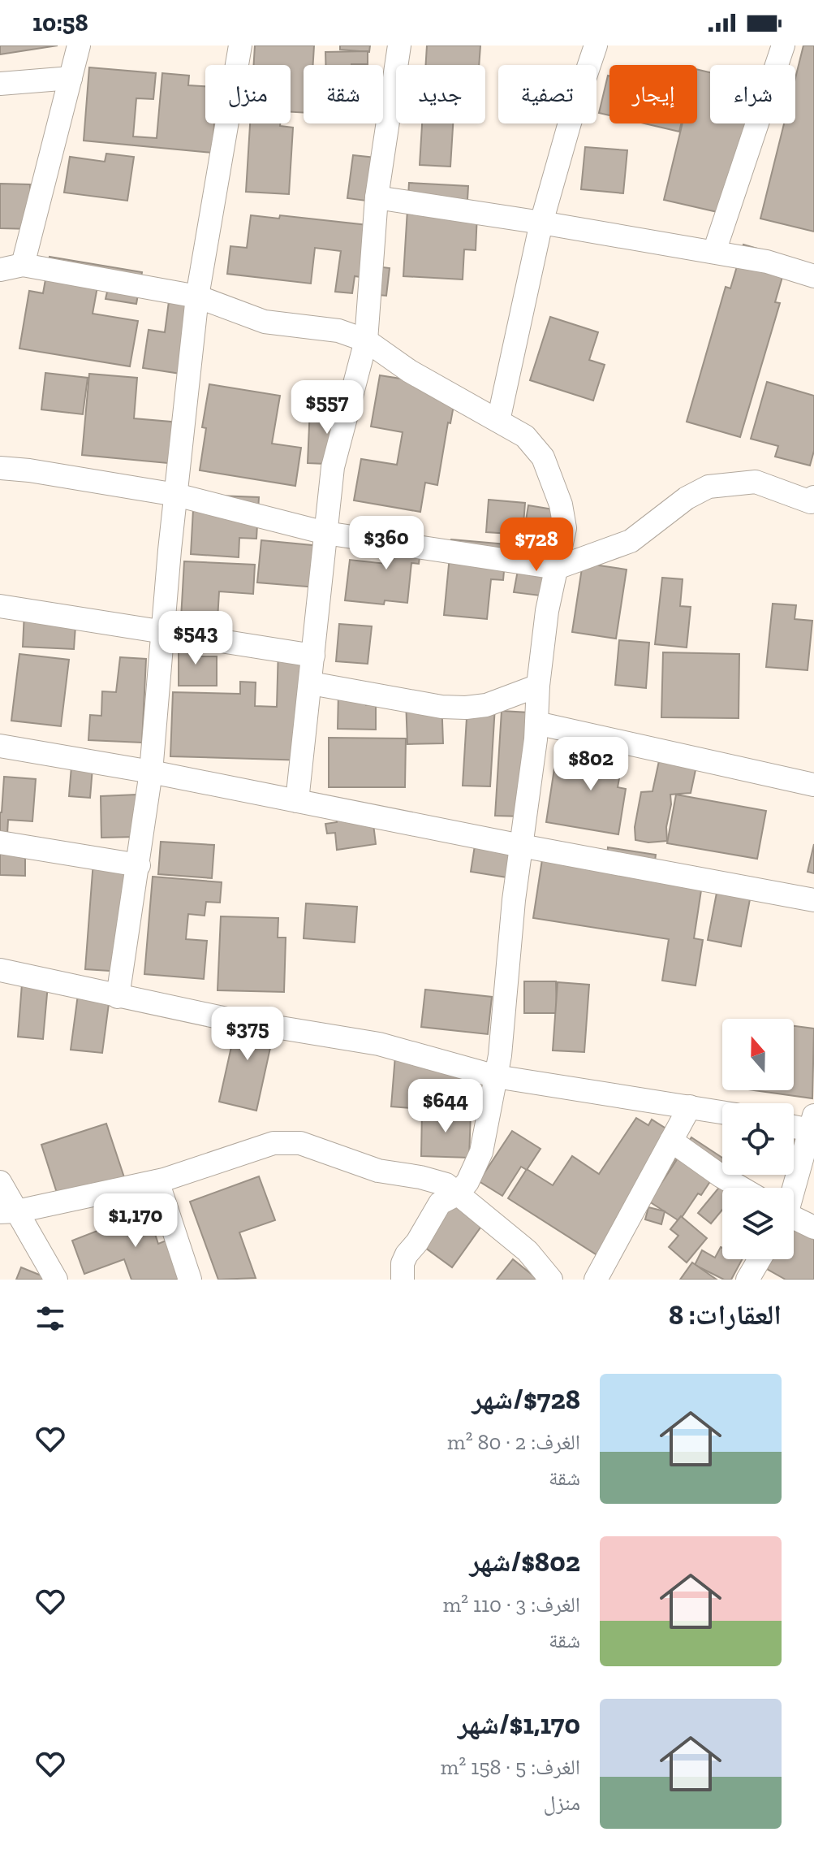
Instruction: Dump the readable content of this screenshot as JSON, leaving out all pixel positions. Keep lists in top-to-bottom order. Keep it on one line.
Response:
{"north":"top","page":{"status":"10:58","chip":["شراء","إيجار","تصفية","جديد","شقة","منزل"],"price":["$557","$360","$728","$543","$802","$375","$644","$1,170"],"heading":"العقارات: 8","list":[{"name":"$728/شهر","note":"الغرف: 2 · 80 m² · شقة"},{"name":"$802/شهر","note":"الغرف: 3 · 110 m² · شقة"},{"name":"$1,170/شهر","note":"الغرف: 5 · 158 m² · منزل"}]}}
